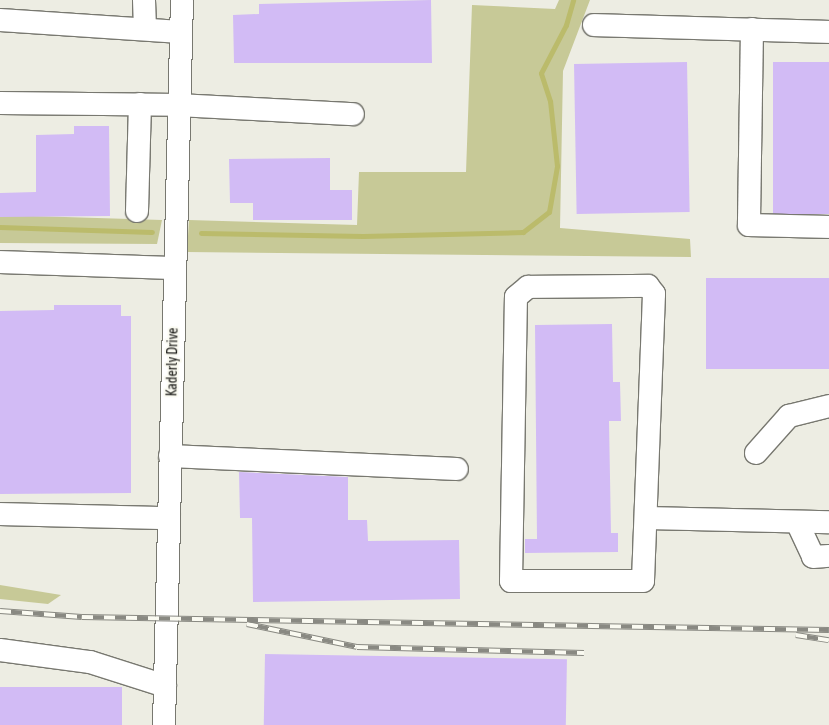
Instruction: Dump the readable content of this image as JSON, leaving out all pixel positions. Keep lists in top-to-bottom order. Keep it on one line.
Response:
{"streets":{"street":["Kaderly Drive"]}}
